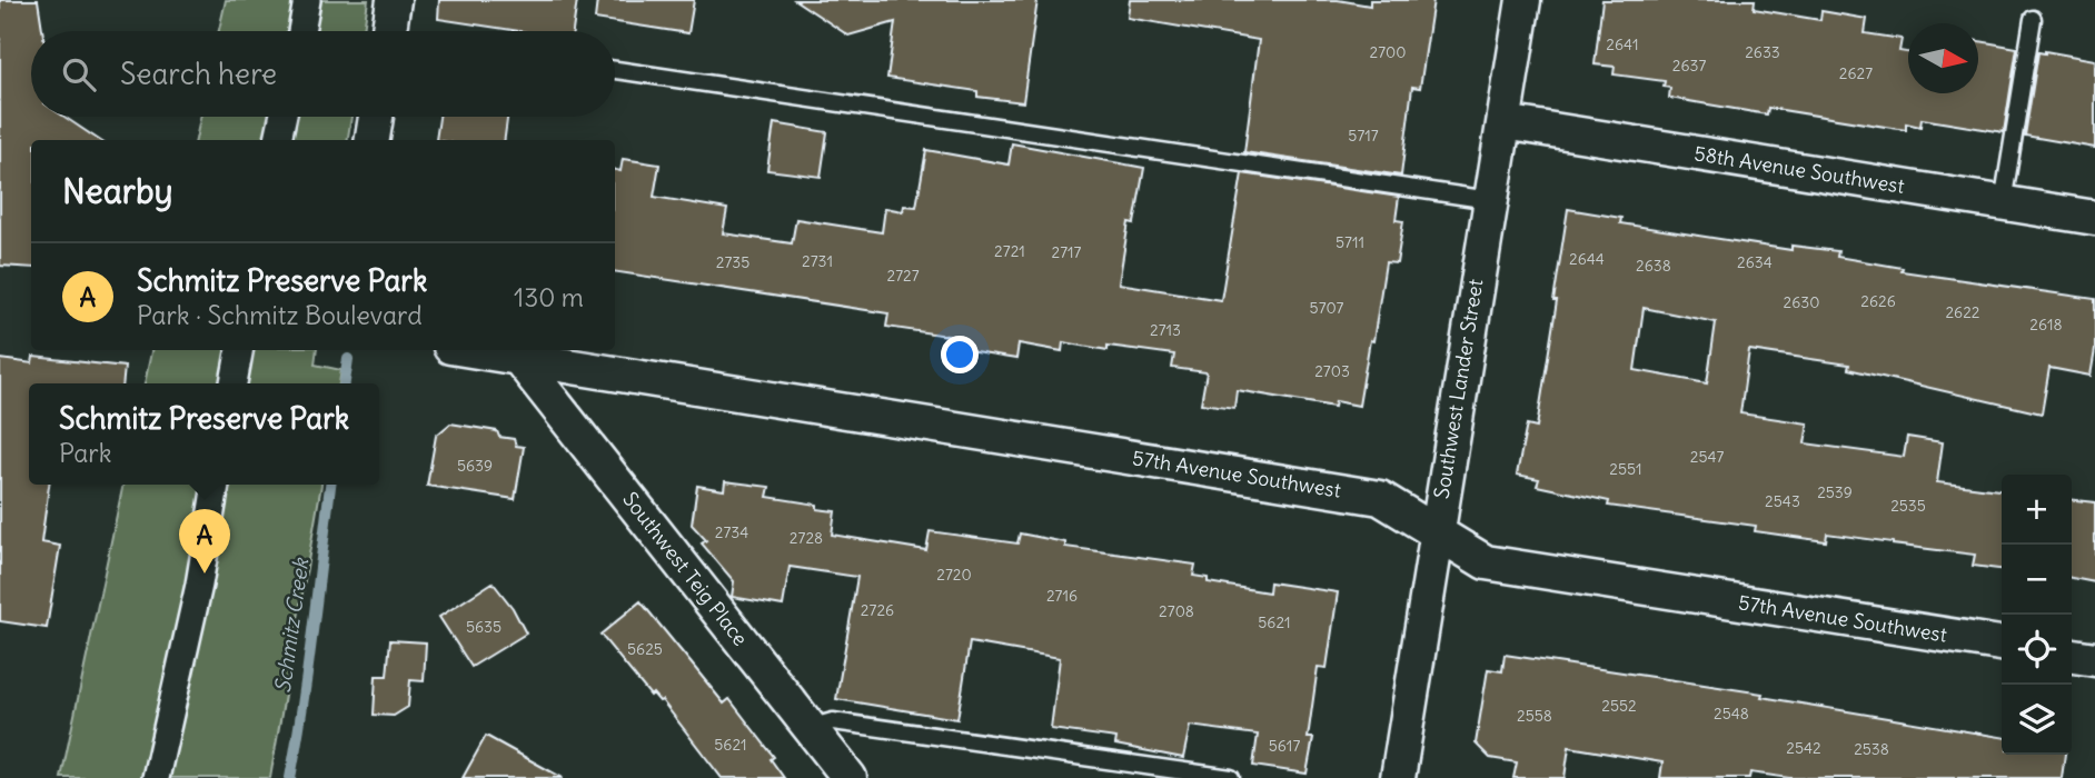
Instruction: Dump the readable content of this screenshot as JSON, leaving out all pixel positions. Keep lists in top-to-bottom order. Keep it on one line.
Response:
{"streets":{"street":["58th Avenue Southwest","Southwest Lander Street","57th Avenue Southwest","Southwest Teig Place"]},"crossings":[["58th Avenue Southwest","Southwest Lander Street"],["Southwest Lander Street","57th Avenue Southwest"],["57th Avenue Southwest","Southwest Teig Place"]],"water":["Schmitz Creek"],"house_numbers":["2641","2700","2633","2637","2627","5717","5711","2721","2717","2644","2731","2735","2634","2638","2727","2626","2630","5707","2622","2618","2713","2703","2547","5639","2551","2539","2543","2535","2734","2728","2720","2716","2726","2708","5621","5635","5625","2552","2548","2558","5621","5617","2542","2538"],"north":"right","page":{"search":"Search here","heading":"Nearby","list":[{"mark":"A","name":"Schmitz Preserve Park","note":"Park · Schmitz Boulevard","value":"130 m"}],"popup":["Schmitz Preserve Park","Park"],"map_buttons":["+","−"],"pins":"A"}}
